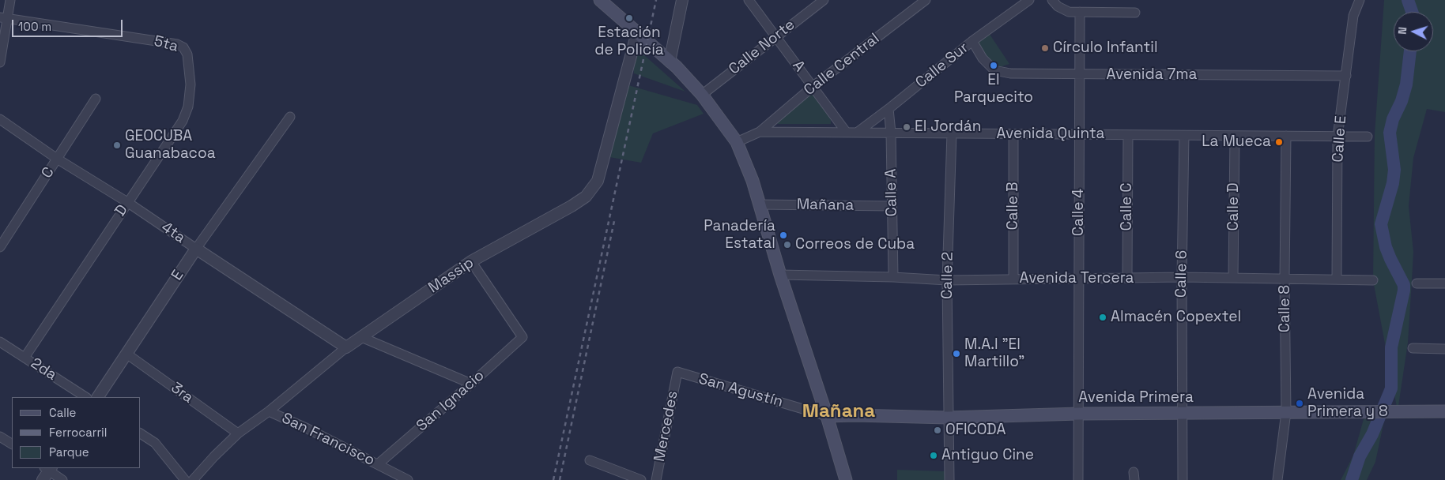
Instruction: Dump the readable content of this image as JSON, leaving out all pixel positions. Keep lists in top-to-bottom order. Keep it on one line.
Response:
{"streets":{"main road":["Avenida Primera"],"street":["5ta","Calle Norte","Calle Central","Calle Sur","A","Avenida 7ma","Avenida Quinta","Calle E","C","Calle A","Mañana","Calle B","Calle C","Calle D","D","Calle 4","4ta","Calle 6","E","Massip","Calle 2","Avenida Tercera","Calle 8","2da","San Agustín","3ra","San Ignacio","Mercedes","San Francisco"]},"crossings":[["5ta","D"],["Calle Norte","A"],["Calle Central","A"],["Calle Central","Avenida Quinta"],["Calle Sur","Avenida 7ma"],["Calle Sur","Avenida Quinta"],["Calle Sur","Calle A"],["A","Avenida Quinta"],["Avenida 7ma","Calle E"],["Avenida 7ma","Calle 4"],["Avenida Quinta","Calle E"],["Avenida Quinta","Calle A"],["Avenida Quinta","Calle B"],["Avenida Quinta","Calle C"],["Avenida Quinta","Calle D"],["Avenida Quinta","Calle 4"],["Avenida Quinta","Calle 6"],["Avenida Quinta","Calle 2"],["Avenida Quinta","Calle 8"],["Calle E","Avenida Tercera"],["C","4ta"],["Calle A","Mañana"],["Calle A","Avenida Tercera"],["Calle B","Avenida Tercera"],["Calle C","Avenida Tercera"],["Calle D","Avenida Tercera"],["D","4ta"],["D","2da"],["Calle 4","Avenida Tercera"],["Calle 4","Avenida Primera"],["4ta","E"],["4ta","Massip"],["Calle 6","Avenida Tercera"],["Calle 6","Avenida Primera"],["E","3ra"],["Massip","3ra"],["Massip","San Ignacio"],["Massip","San Francisco"],["Calle 2","Avenida Tercera"],["Calle 2","Avenida Primera"],["Avenida Tercera","Calle 8"],["Calle 8","Avenida Primera"],["San Agustín","Avenida Primera"],["San Agustín","Mercedes"],["San Ignacio","San Francisco"]],"districts":["Mañana"],"places":["Estación de Policía","Círculo Infantil","El Parquecito","El Jordán","La Mueca","GEOCUBA Guanabacoa","Panadería Estatal","Correos de Cuba","Almacén Copextel","M.A.I \"El Martillo\"","Avenida Primera y 8","OFICODA","Antiguo Cine"],"legend":["Calle","Ferrocarril","Parque"],"scale_bar":"100 m","north":"left"}
